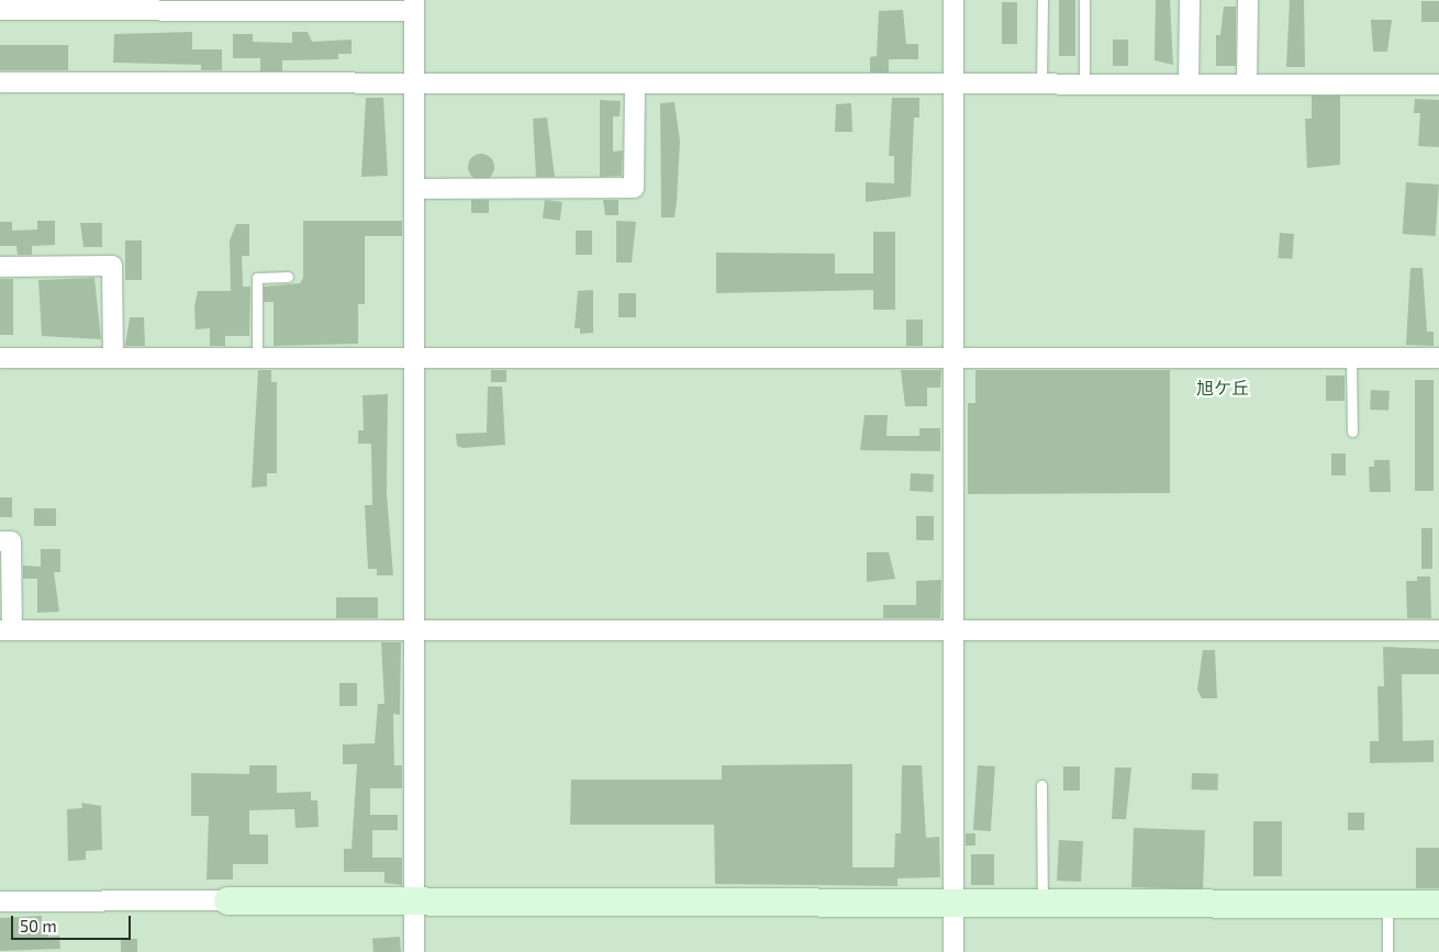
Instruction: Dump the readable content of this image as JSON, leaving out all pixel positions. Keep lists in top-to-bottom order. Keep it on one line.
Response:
{"districts":["旭ケ丘"],"scale_bar":"50 m"}
